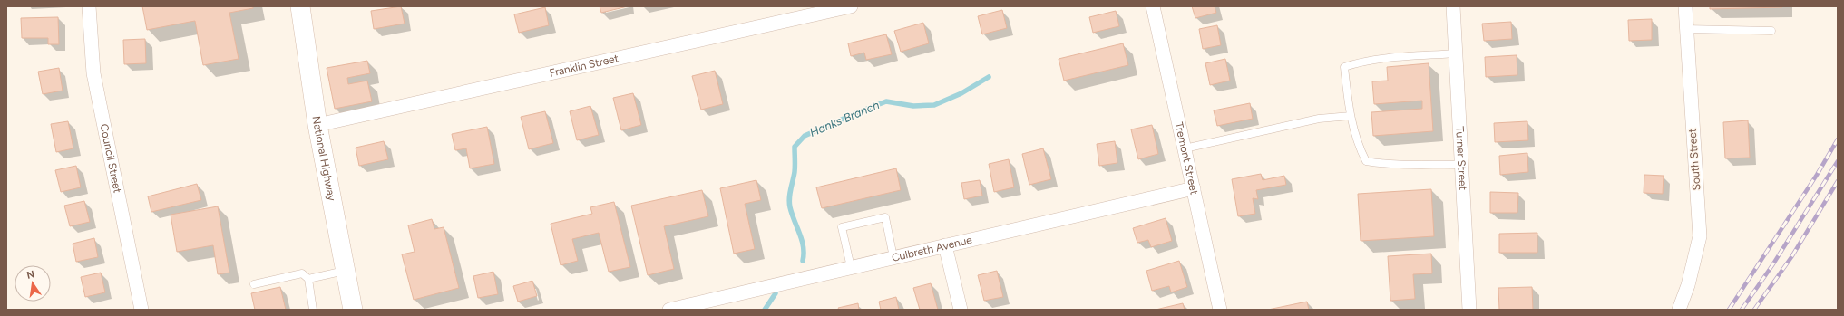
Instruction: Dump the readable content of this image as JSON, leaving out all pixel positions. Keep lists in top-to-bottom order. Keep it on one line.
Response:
{"streets":{"main road":["National Highway"],"street":["Franklin Street","Tremont Street","Turner Street","Council Street","South Street","Culbreth Avenue"]},"crossings":[["Franklin Street","National Highway"],["Tremont Street","Culbreth Avenue"]],"water":["Hanks Branch"],"north":"top"}
